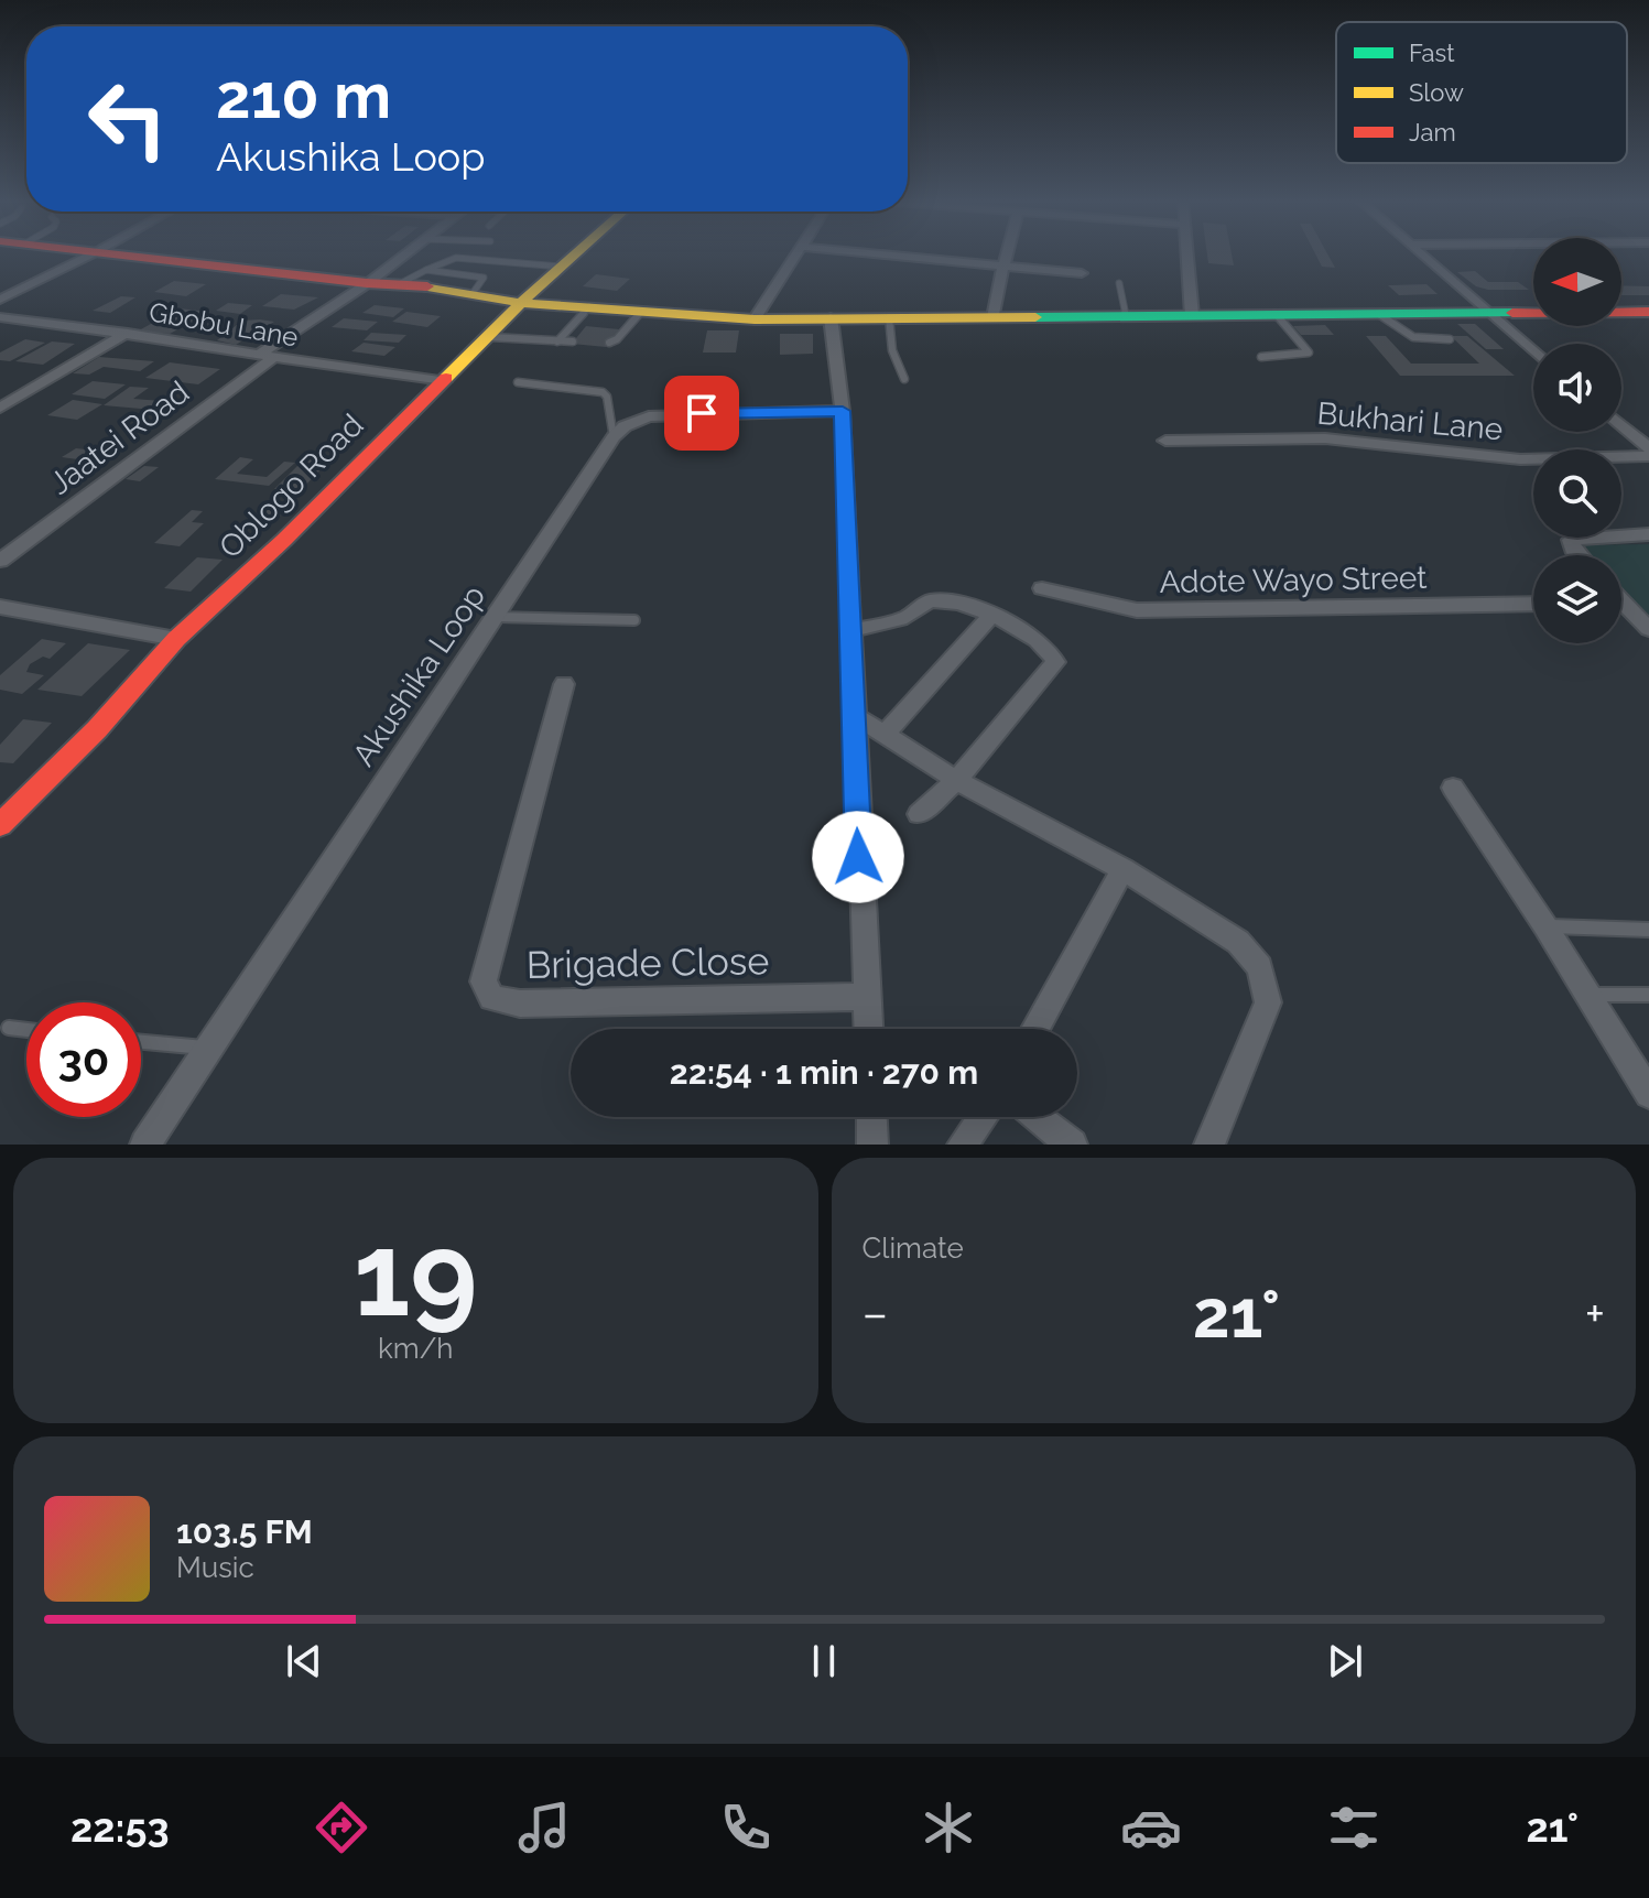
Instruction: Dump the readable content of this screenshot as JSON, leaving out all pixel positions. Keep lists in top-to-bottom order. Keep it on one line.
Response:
{"streets":{"main road":["Oblogo Road"],"street":["Gbobu Lane","Bukhari Lane","Jaatei Road","Adote Wayo Street","Akushika Loop","Brigade Close"]},"crossings":[["Gbobu Lane","Jaatei Road"],["Gbobu Lane","Oblogo Road"]],"legend":["Fast","Slow","Jam"],"north":"left","page":{"turn":["210 m","Akushika Loop"],"limit":"30","trip":"22:54 · 1 min · 270 m","tile":[["19","km/h"],"Climate"],"heat":["−","21°","+"],"song":["103.5 FM","Music"],"tabs":["22:53","21°"]}}
